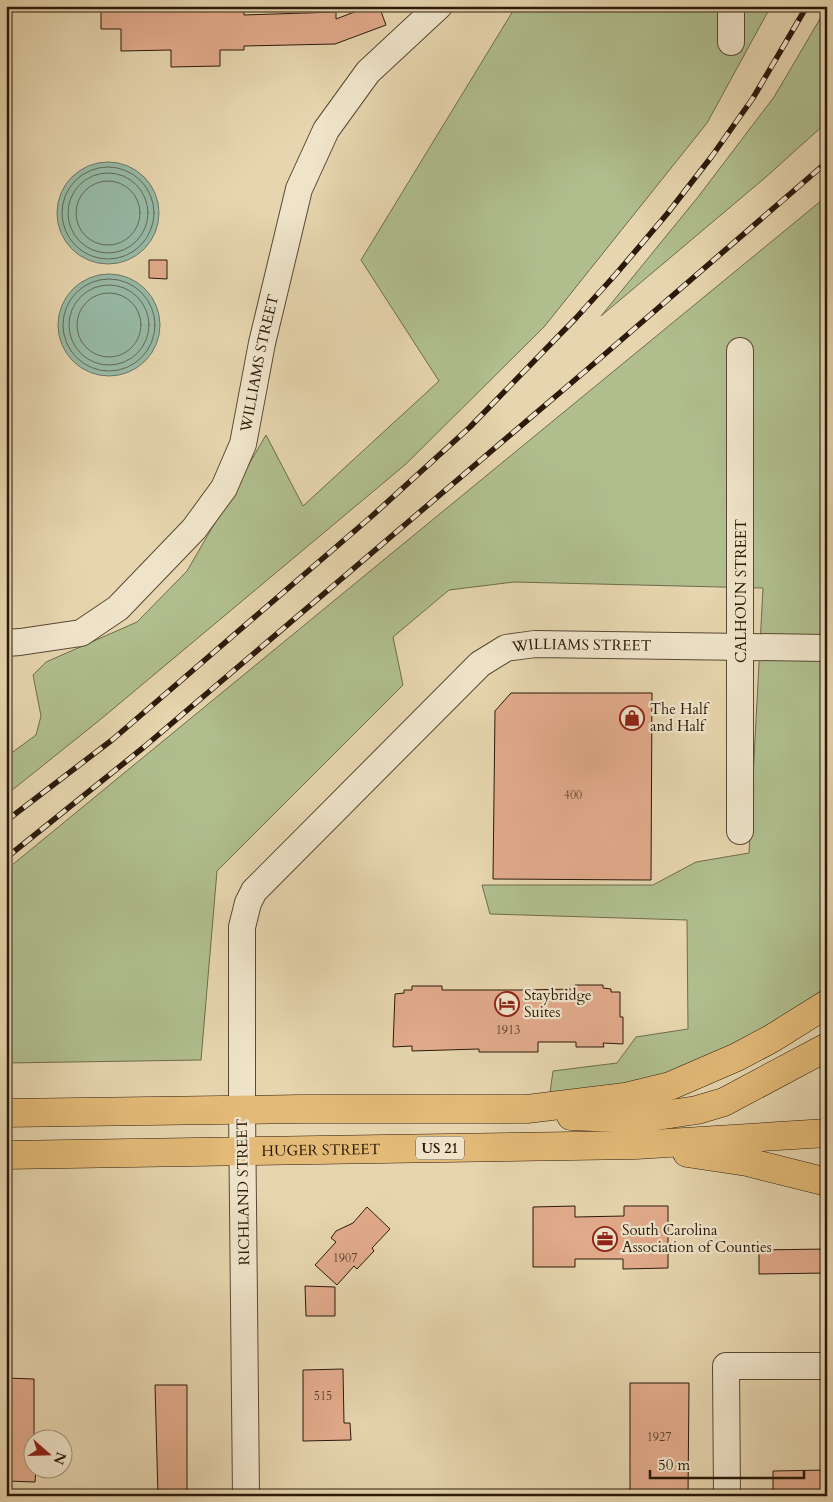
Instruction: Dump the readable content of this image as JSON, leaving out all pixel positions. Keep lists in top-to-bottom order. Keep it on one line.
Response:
{"streets":{"highway":["US 21","HUGER STREET"],"street":["WILLIAMS STREET","CALHOUN STREET","RICHLAND STREET"]},"crossings":[["WILLIAMS STREET","CALHOUN STREET"],["WILLIAMS STREET","RICHLAND STREET"],["US 21","HUGER STREET"],["HUGER STREET","RICHLAND STREET"]],"places":{"shop":["The Half and Half"],"hotel":["Staybridge Suites"],"office":["South Carolina Association of Counties"]},"house_numbers":["400","1913","1907","515","1927"],"scale_bar":"50 m","north":"right"}
